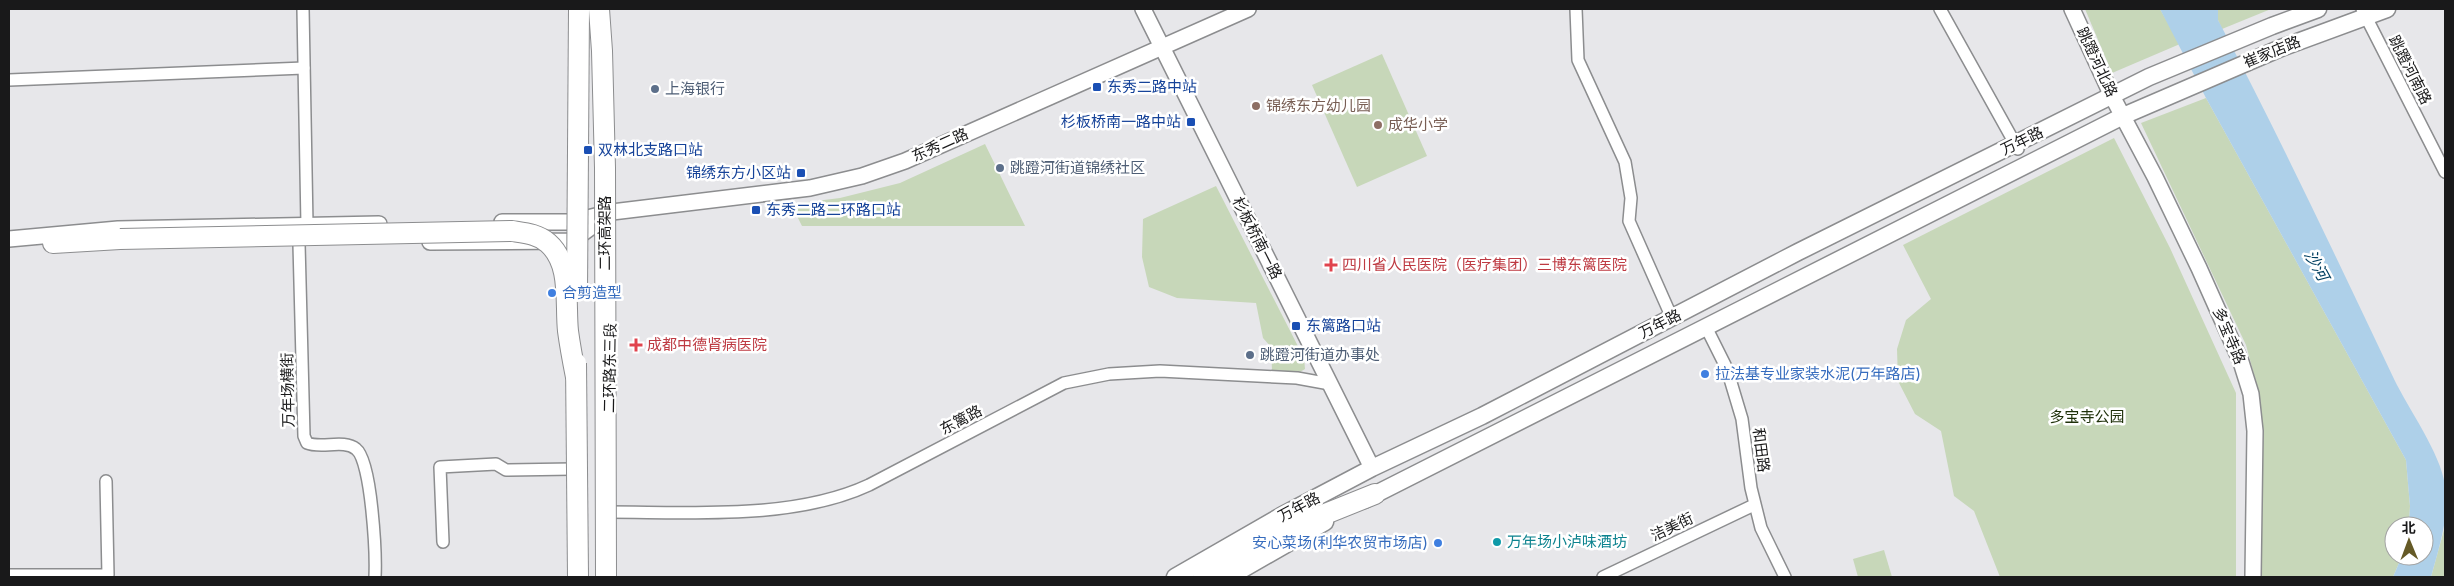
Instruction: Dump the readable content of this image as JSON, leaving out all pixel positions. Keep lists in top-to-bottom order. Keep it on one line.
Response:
{"streets":{"highway":["二环高架路"],"main road":["崔家店路","万年路","二环路东三段"],"street":["跳蹬河北路","跳蹬河南路","东秀二路","杉板桥南一路","多宝寺路","万年场横街","东篱路","和田路","洁美街"]},"crossings":[["崔家店路","跳蹬河南路"],["崔家店路","万年路"],["跳蹬河北路","万年路"],["跳蹬河北路","多宝寺路"],["万年路","杉板桥南一路"],["万年路","多宝寺路"],["万年路","和田路"],["东秀二路","二环高架路"],["东秀二路","杉板桥南一路"],["东秀二路","二环路东三段"],["二环高架路","二环路东三段"],["杉板桥南一路","东篱路"],["二环路东三段","东篱路"],["和田路","洁美街"]],"water":["沙河"],"parks":["多宝寺公园"],"places":{"transit":["东秀二路中站","杉板桥南一路中站","双林北支路口站","锦绣东方小区站","东秀二路二环路口站","东篱路口站"],"other":["上海银行","锦绣东方幼儿园","成华小学","跳蹬河街道锦绣社区","合剪造型","跳蹬河街道办事处","拉法基专业家装水泥(万年路店)","万年场小泸味酒坊","安心菜场(利华农贸市场店)"],"health":["四川省人民医院（医疗集团）三博东篱医院","成都中德肾病医院"]},"north":"top"}
